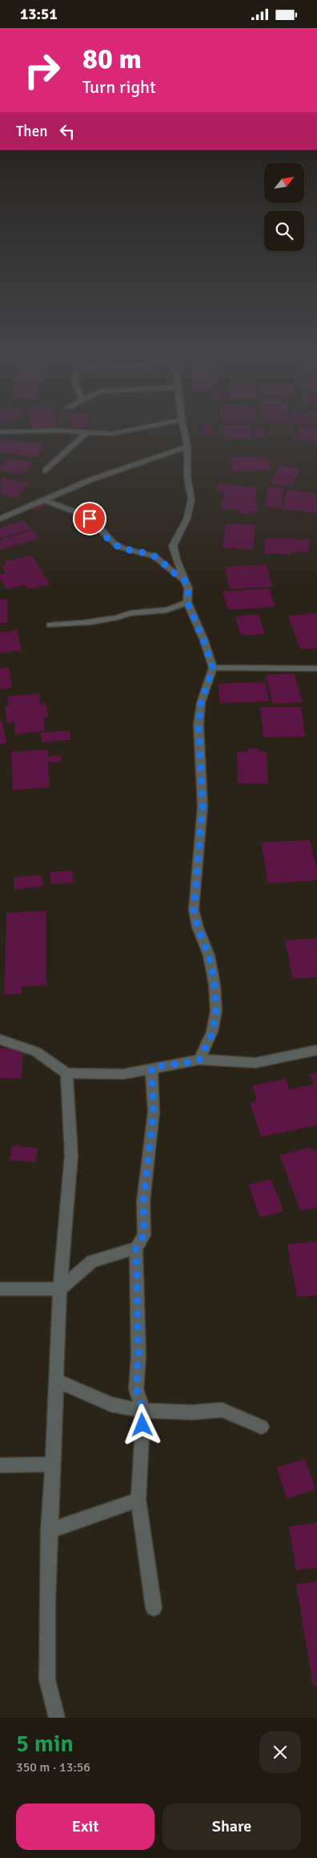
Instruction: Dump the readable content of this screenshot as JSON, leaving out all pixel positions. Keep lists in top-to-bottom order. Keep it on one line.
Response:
{"north":"top right","page":{"status":"13:51","turn":["80 m","Turn right"],"then":"Then","heading":["5 min","350 m · 13:56"],"buttons":["Exit","Share"]}}
